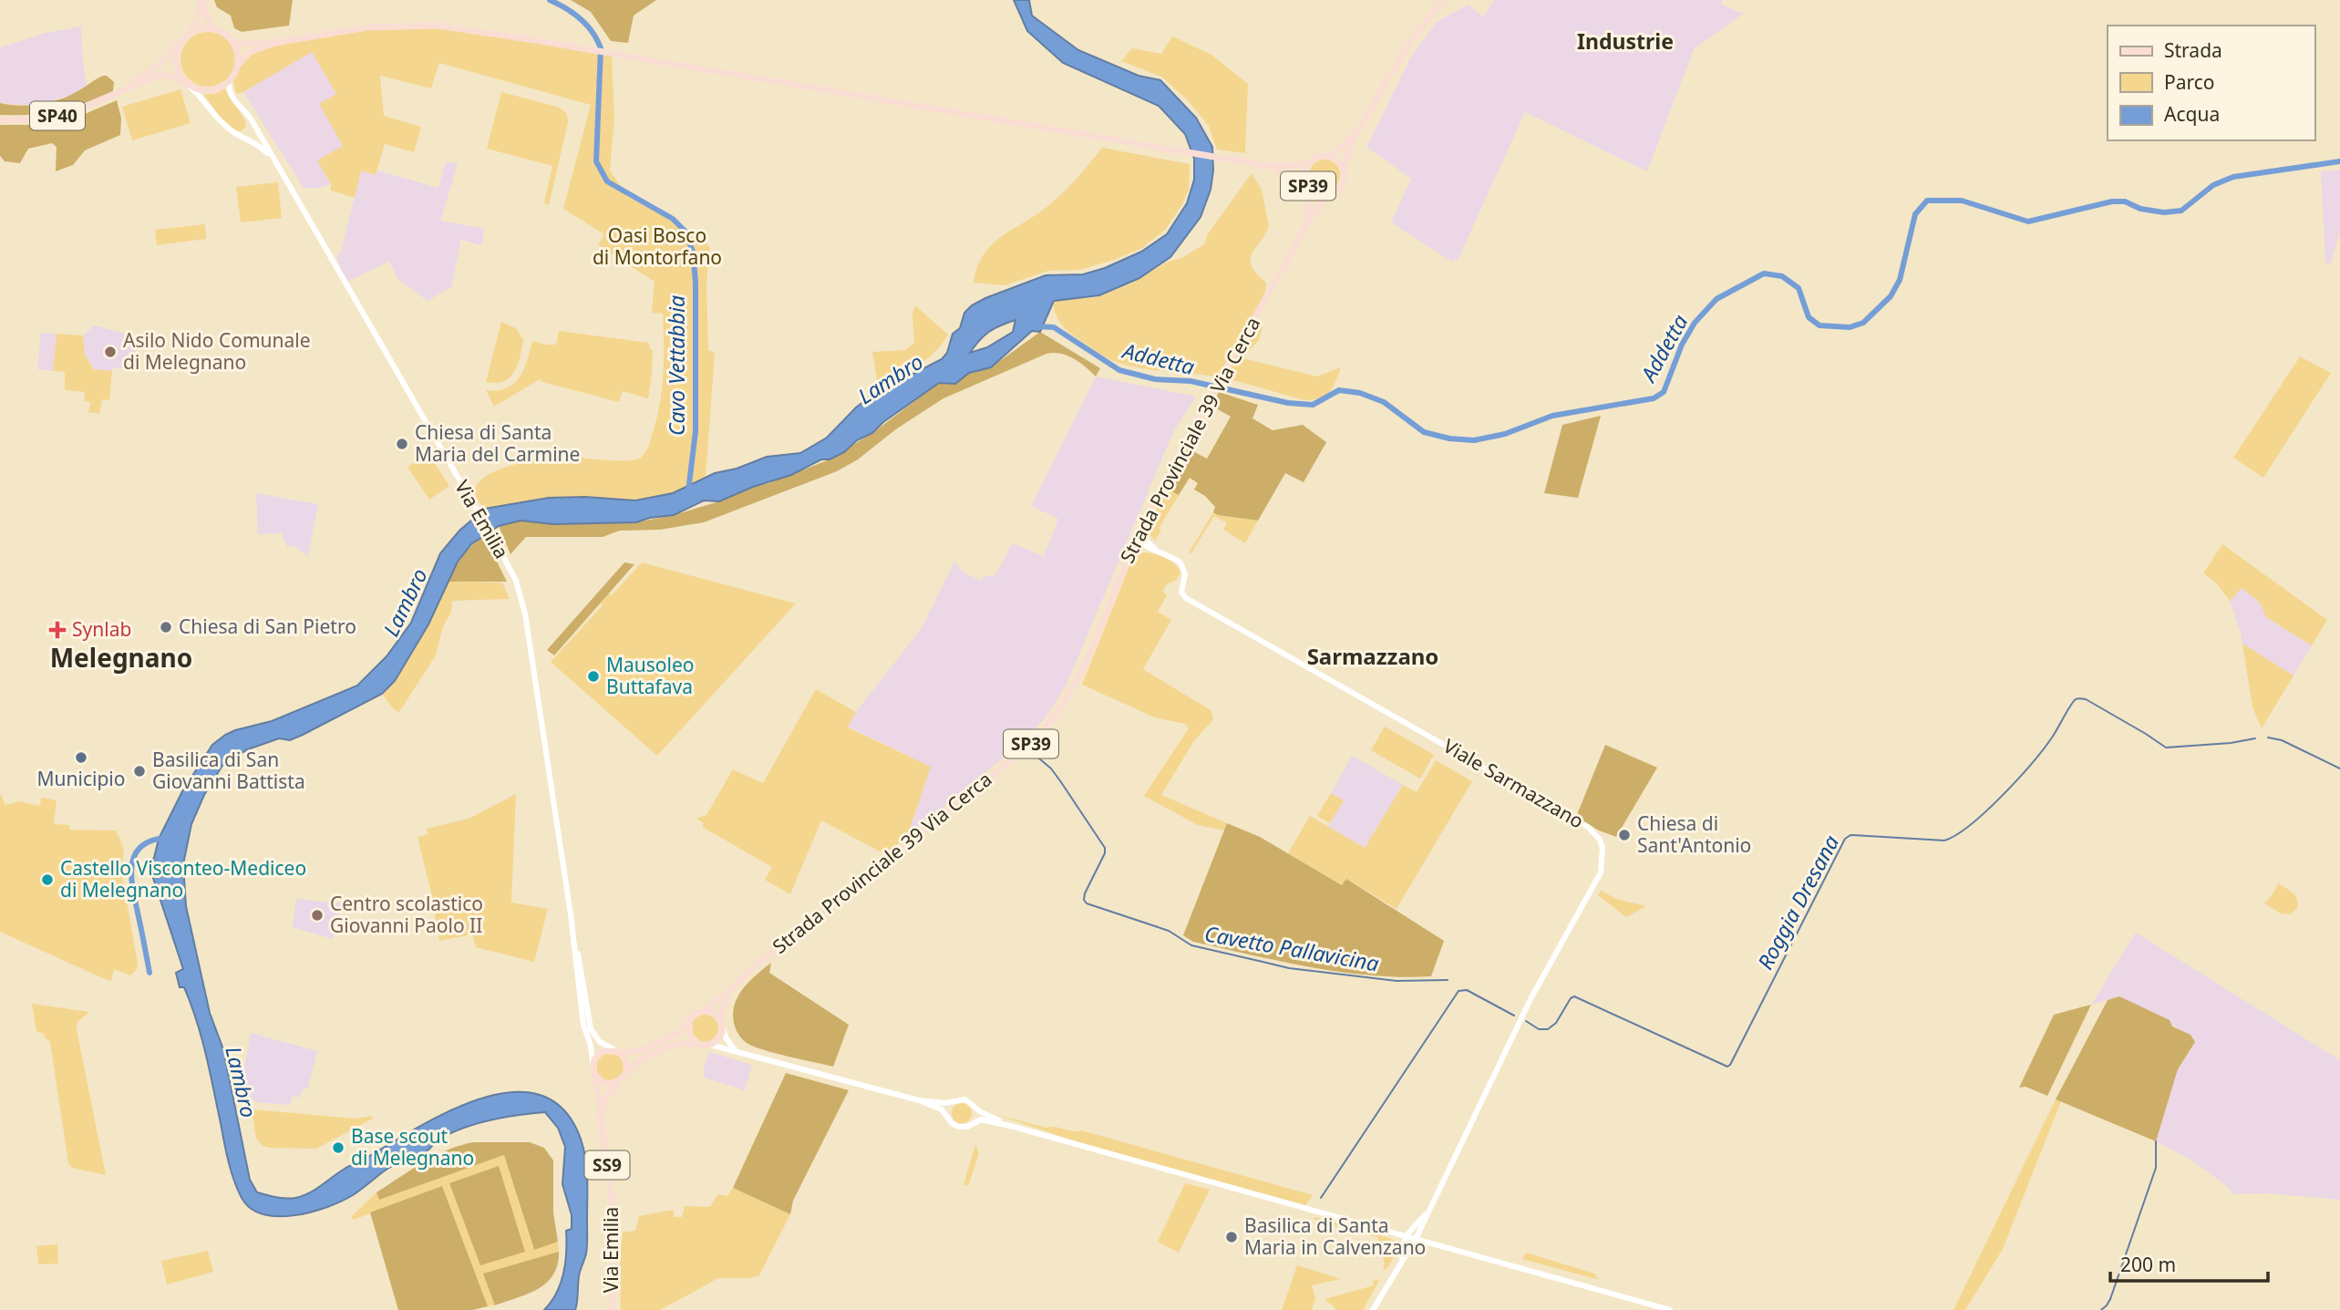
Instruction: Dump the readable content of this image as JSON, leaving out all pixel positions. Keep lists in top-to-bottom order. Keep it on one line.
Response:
{"streets":{"main road":["SP40","SP39","Strada Provinciale 39 Via Cerca","Via Emilia","SS9"],"street":["Viale Sarmazzano"]},"crossings":[["SP40","Via Emilia"],["SP39","Strada Provinciale 39 Via Cerca"],["Strada Provinciale 39 Via Cerca","Via Emilia"],["Strada Provinciale 39 Via Cerca","Viale Sarmazzano"]],"districts":["Industrie","Sarmazzano","Melegnano"],"water":["Addetta","Cavo Vettabbia","Lambro","Roggia Dresana","Cavetto Pallavicina"],"parks":["Oasi Bosco di Montorfano"],"places":{"other":["Asilo Nido Comunale di Melegnano","Chiesa di Santa Maria del Carmine","Chiesa di San Pietro","Mausoleo Buttafava","Municipio","Basilica di San Giovanni Battista","Chiesa di Sant'Antonio","Castello Visconteo-Mediceo di Melegnano","Centro scolastico Giovanni Paolo II","Base scout di Melegnano","Basilica di Santa Maria in Calvenzano"],"health":["Synlab"]},"legend":["Strada","Parco","Acqua"],"scale_bar":"200 m"}
